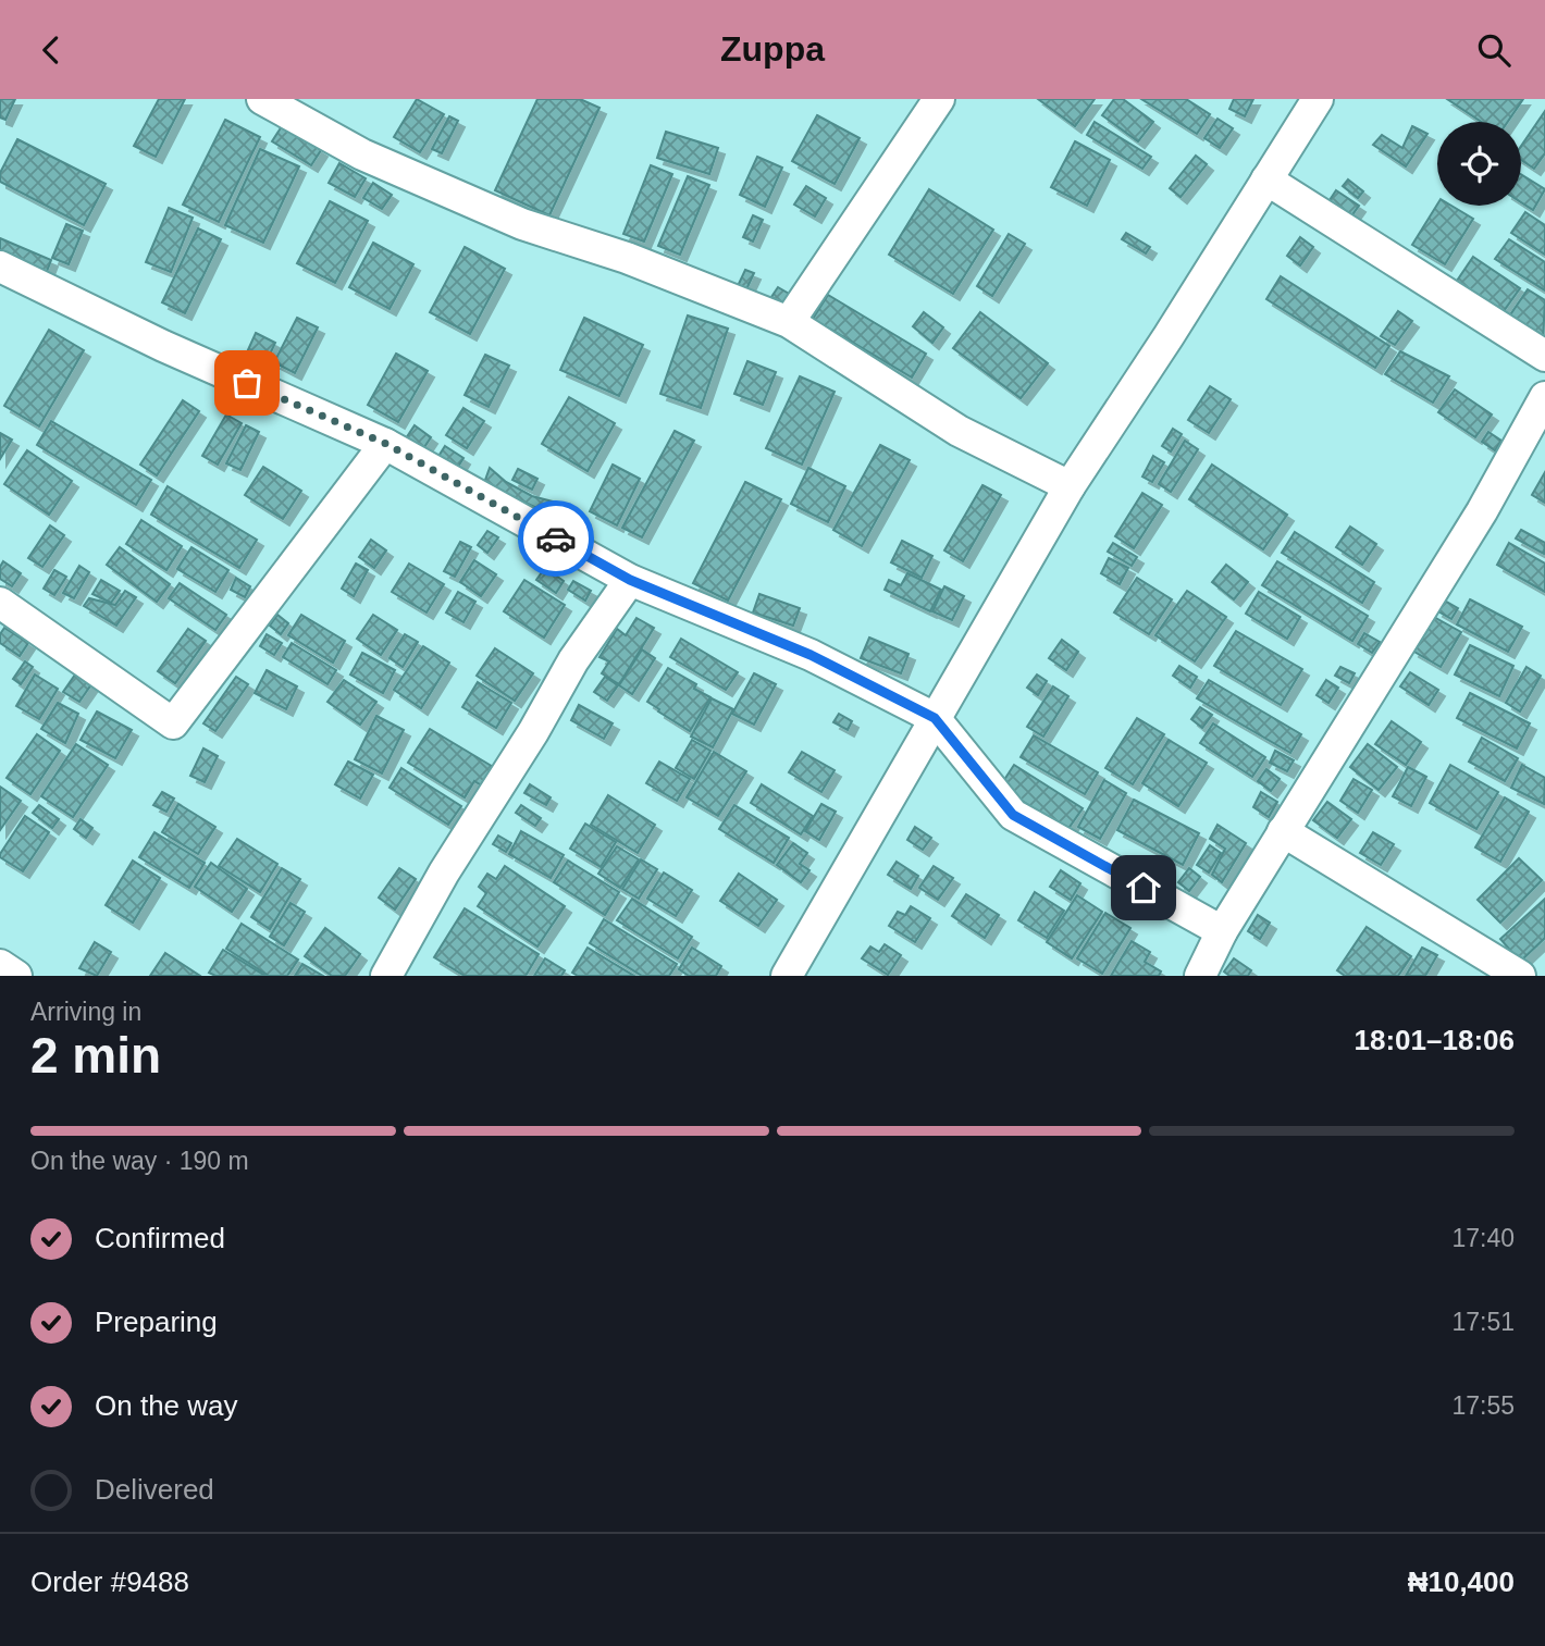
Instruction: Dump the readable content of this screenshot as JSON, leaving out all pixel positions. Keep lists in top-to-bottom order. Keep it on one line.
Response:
{"page":{"header":"Zuppa","heading":["2 min","Arriving in","18:01–18:06"],"panel":["Order #9488","₦10,400"],"bar":"On the way · 190 m","list":[["Confirmed","17:40"],["Preparing","17:51"],["On the way","17:55"],"Delivered"]}}
